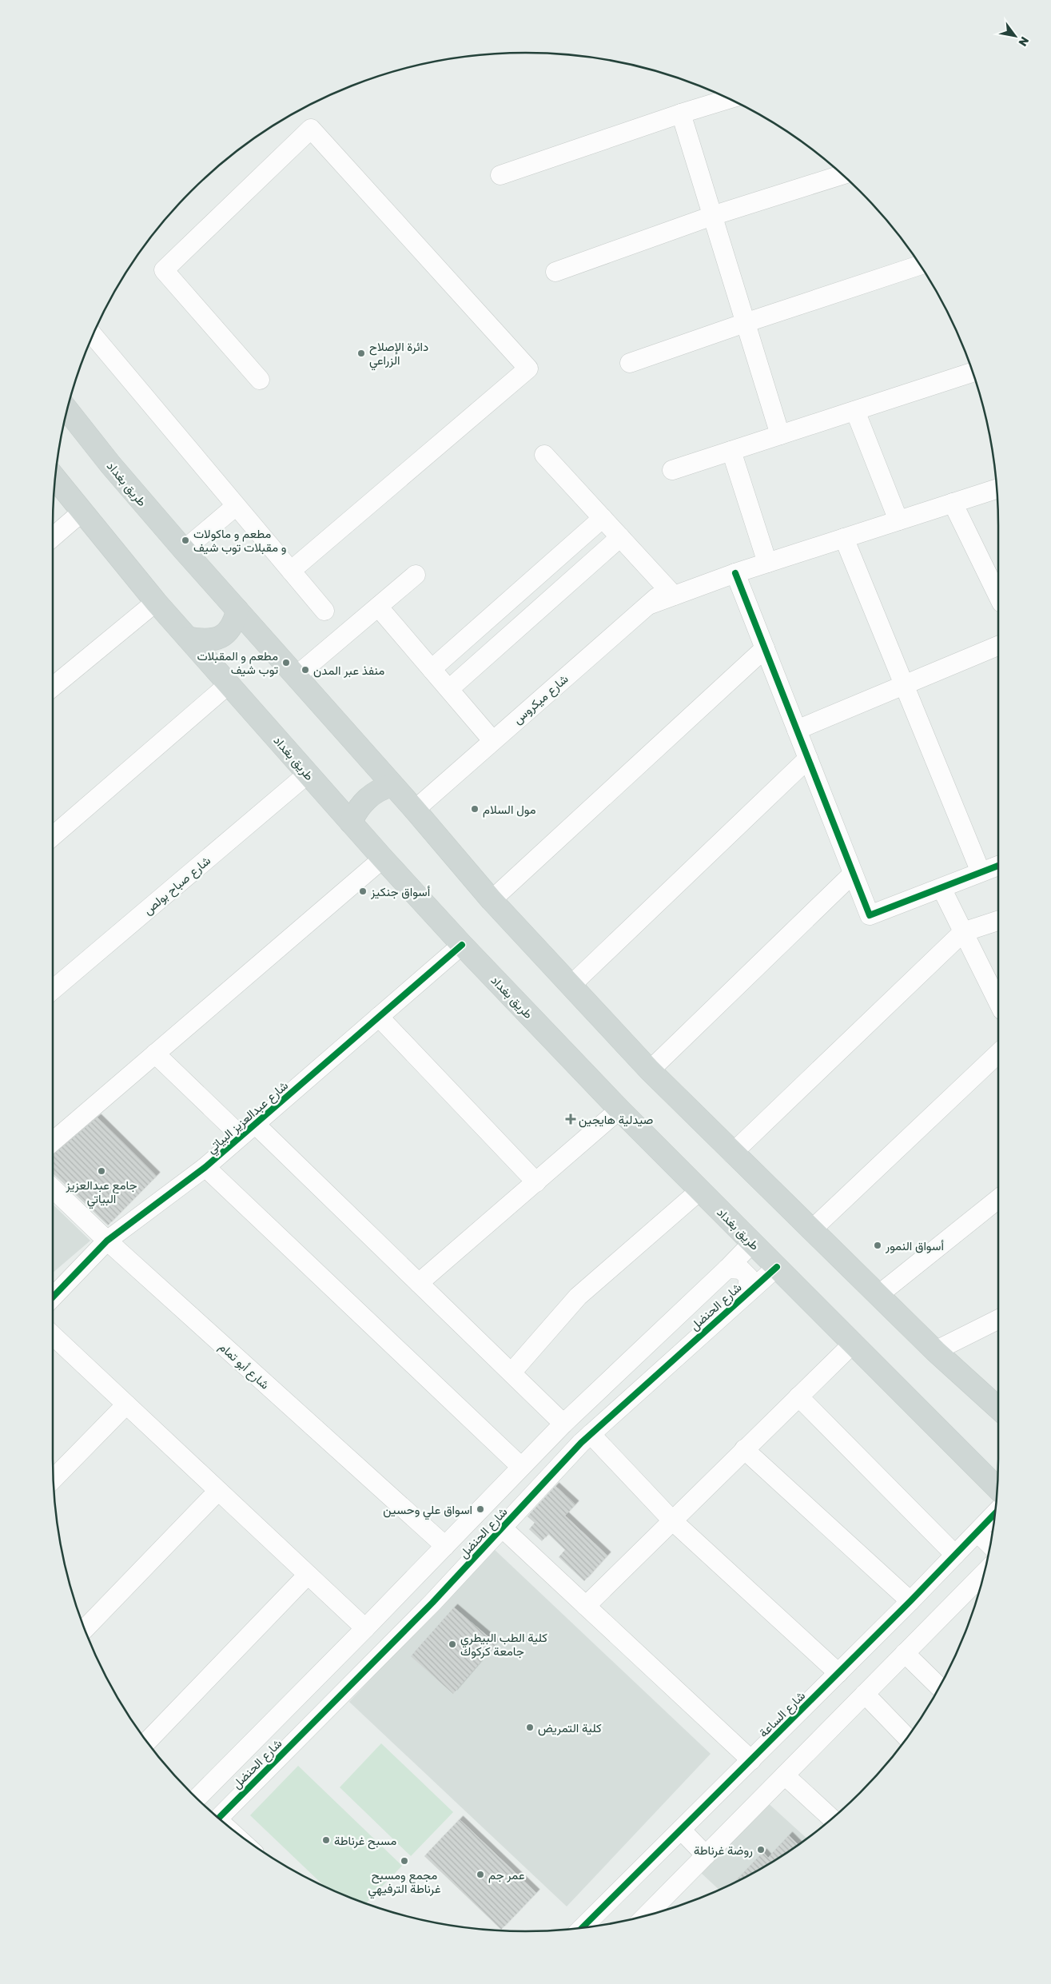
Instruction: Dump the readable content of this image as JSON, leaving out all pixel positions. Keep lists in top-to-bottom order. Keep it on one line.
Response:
{"streets":{"main road":["طريق بغداد"],"street":["شارع ميكروس","شارع صباح بولص","شارع عبدالعزيز البياتي","شارع الحنضل","شارع أبو تمام","شارع الساعة"]},"crossings":[["طريق بغداد","شارع ميكروس"],["طريق بغداد","شارع صباح بولص"],["طريق بغداد","شارع عبدالعزيز البياتي"],["طريق بغداد","شارع الحنضل"],["شارع عبدالعزيز البياتي","شارع أبو تمام"],["شارع الحنضل","شارع أبو تمام"]],"places":{"other":["دائرة الإصلاح الزراعي","مطعم و ماكولات و مقبلات توب شيف","مطعم و المقبلات توب شيف","منفذ عبر المدن","مول السلام","أسواق جنكيز","جامع عبدالعزيز البياتي","أسواق النمور","اسواق علي وحسين","كلية الطب البيطري جامعة كركوك","كلية التمريض","مسبح غرناطة","روضة غرناطة","مجمع ومسبح غرناطة الترفيهي","عمر جم"],"health":["صيدلية هايجين"]},"north":"bottom right"}
